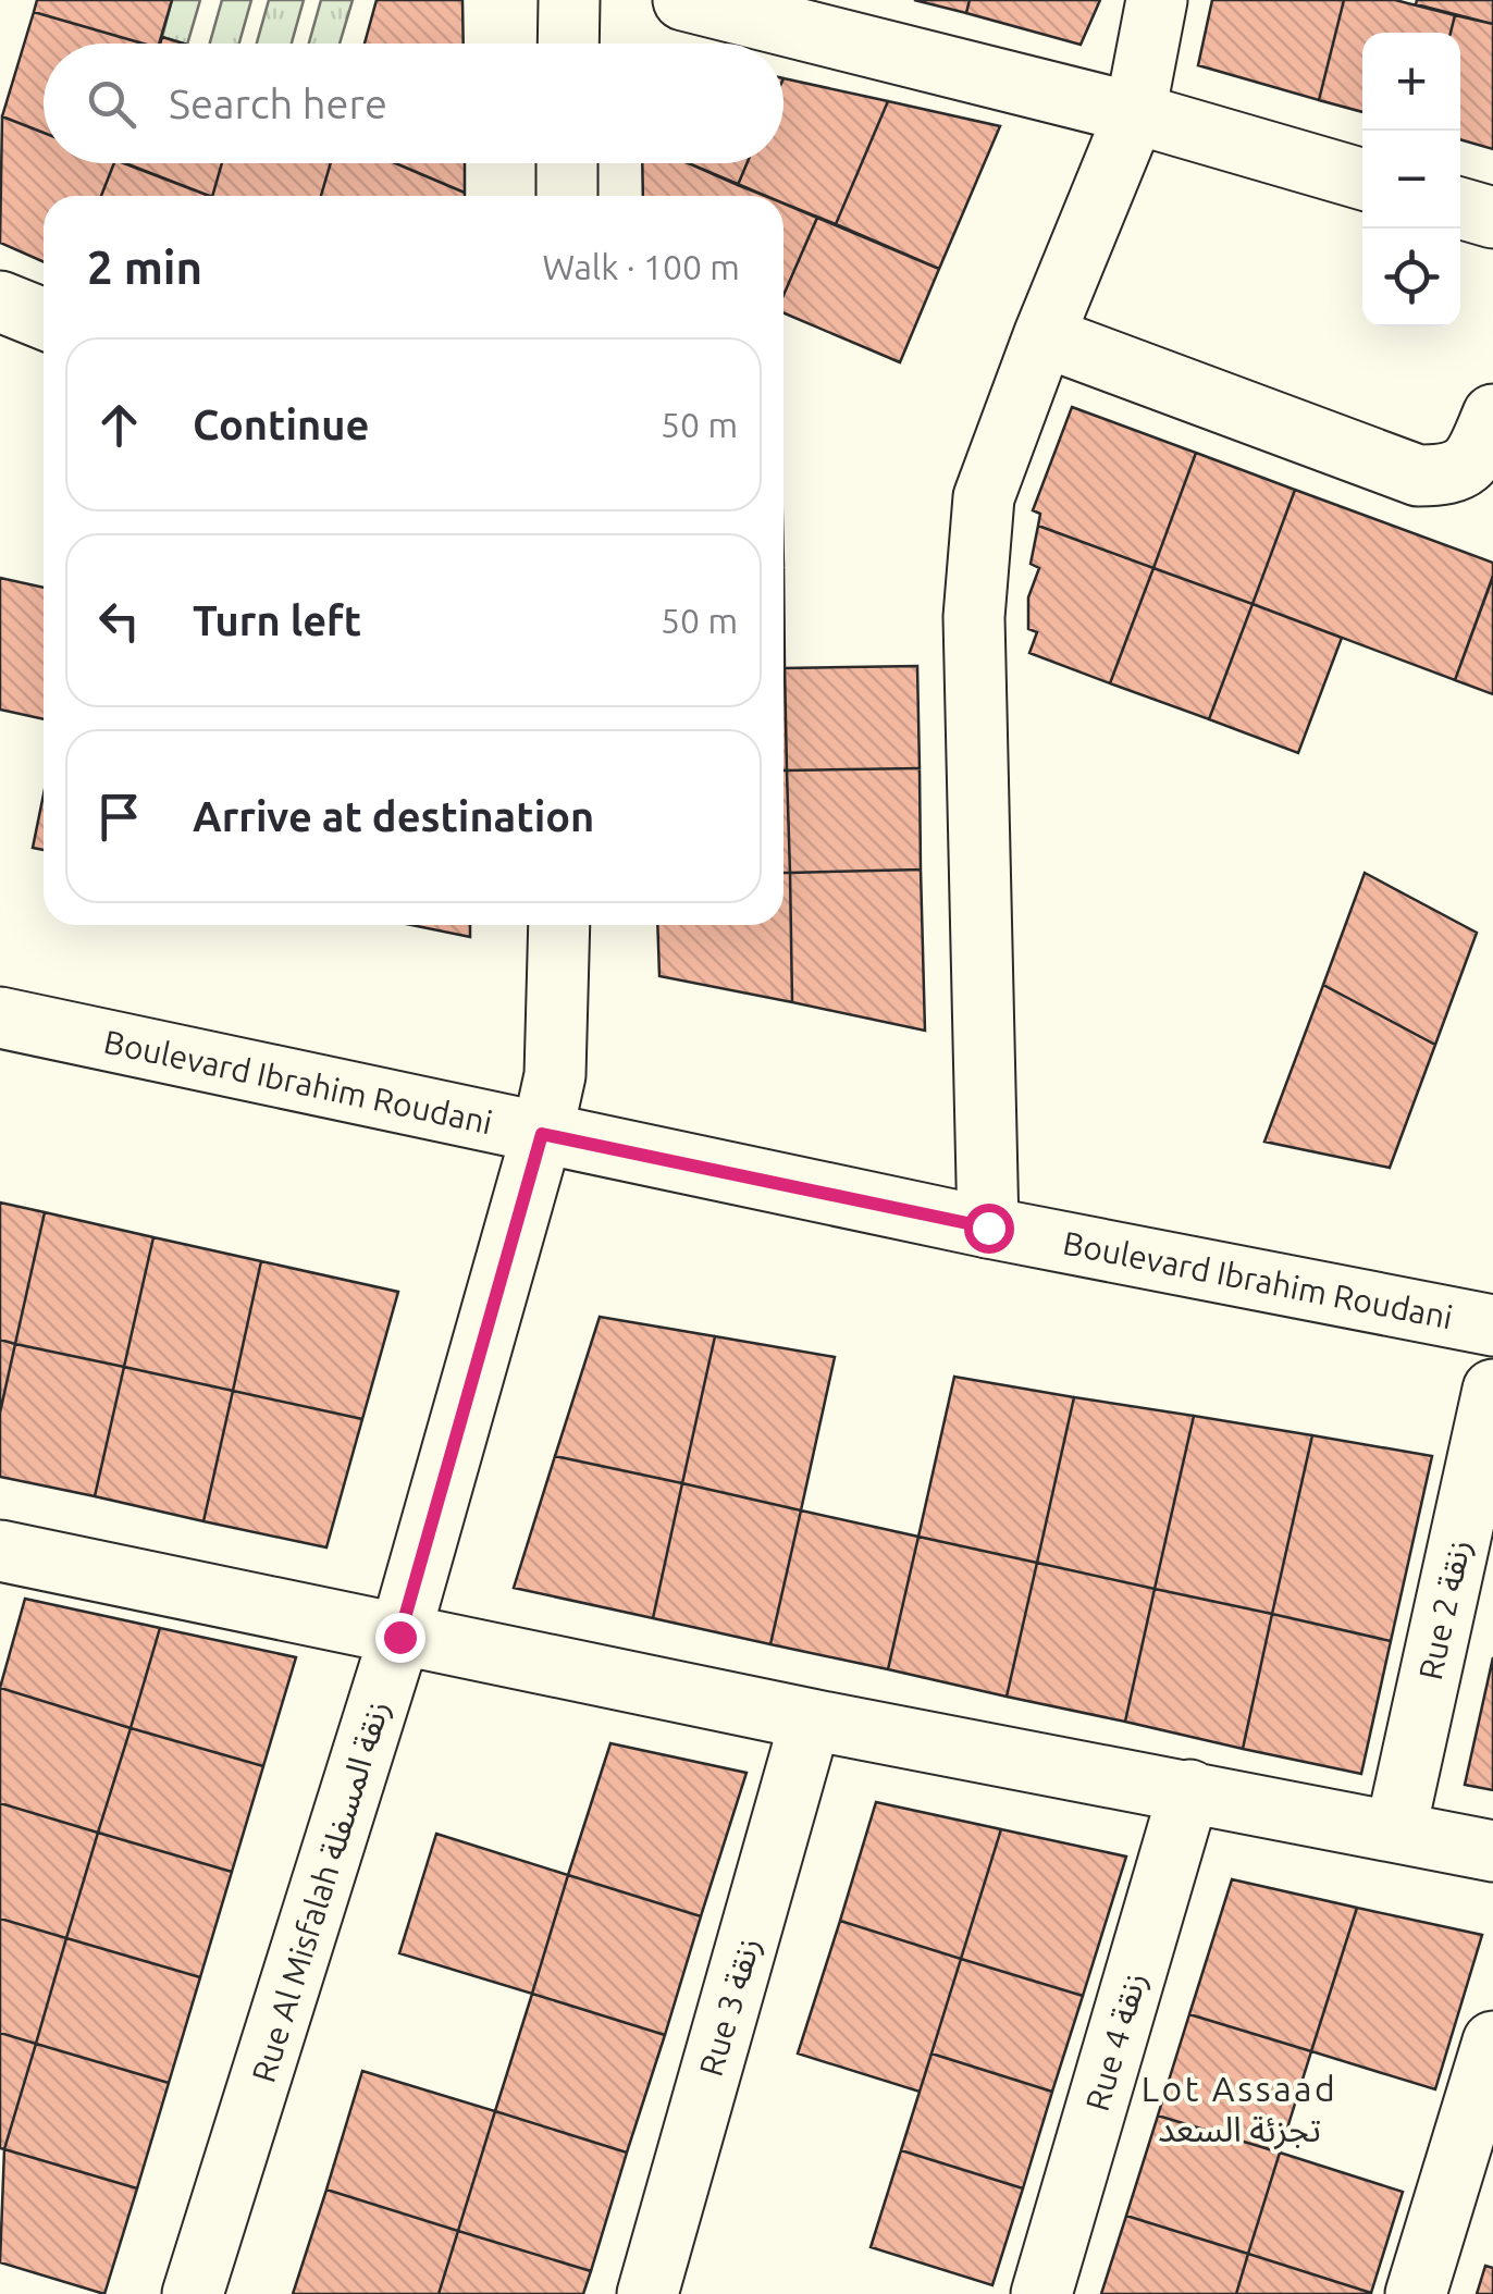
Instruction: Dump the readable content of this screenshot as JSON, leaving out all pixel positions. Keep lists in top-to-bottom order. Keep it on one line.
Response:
{"streets":{"street":["Boulevard Ibrahim Roudani","Rue 2 زنقة","Rue Al Misfalah زنقة المسفلة","Rue 3 زنقة","Rue 4 زنقة"]},"crossings":[["Boulevard Ibrahim Roudani","Rue Al Misfalah زنقة المسفلة"]],"districts":["Lot Assaad تجزئة السعد"],"page":{"map_buttons":["+","−"],"search":"Search here","heading":["2 min","Walk · 100 m"],"list":[["Continue","50 m"],["Turn left","50 m"],"Arrive at destination"]}}
